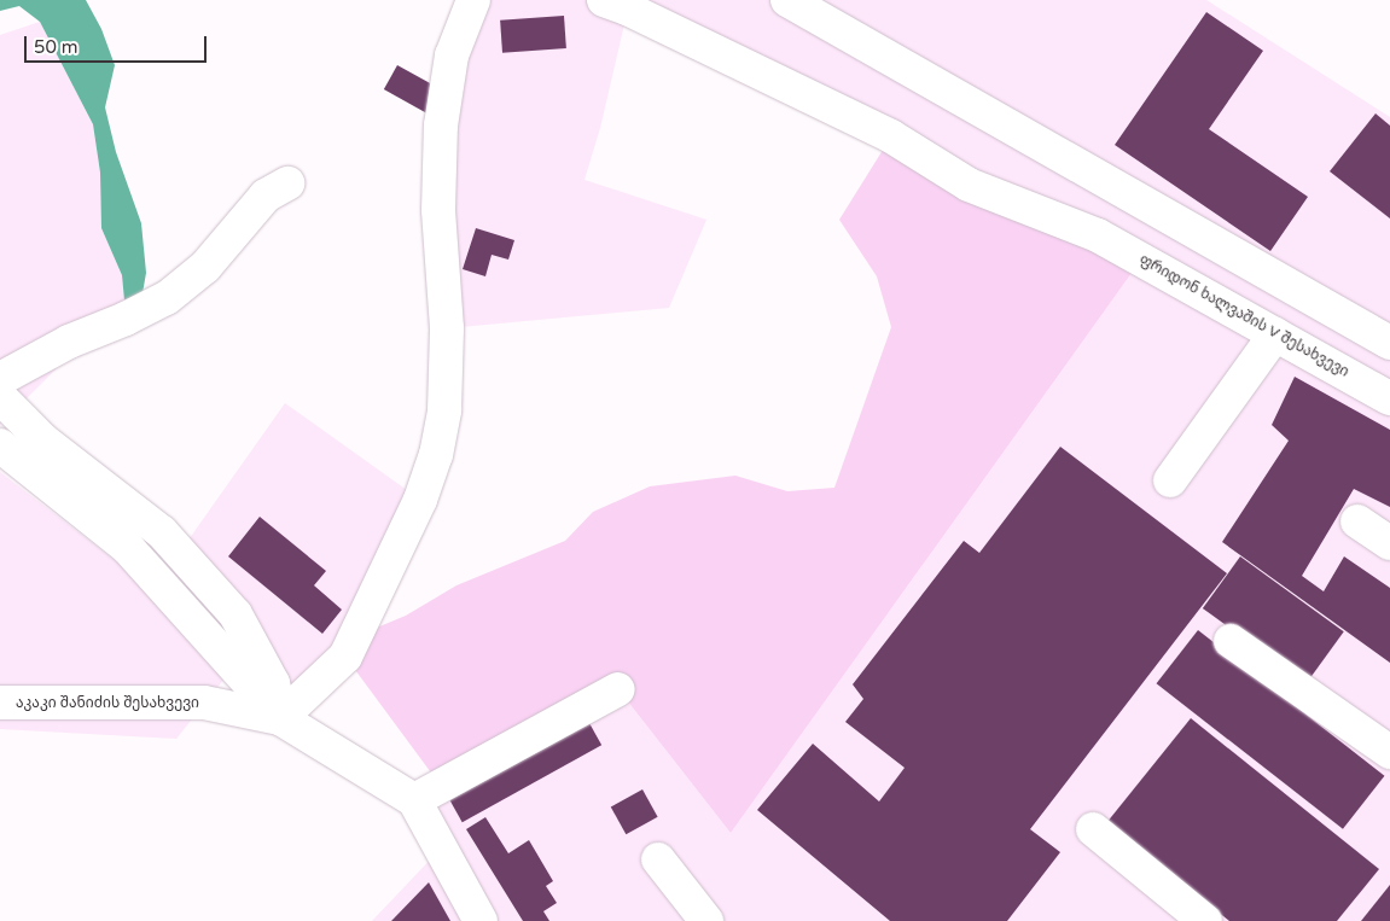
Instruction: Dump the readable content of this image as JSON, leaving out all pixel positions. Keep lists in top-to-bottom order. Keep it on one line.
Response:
{"streets":{"street":["ფრიდონ ხალვაშის V შესახვევი","აკაკი შანიძის შესახვევი"]},"scale_bar":"50 m"}
